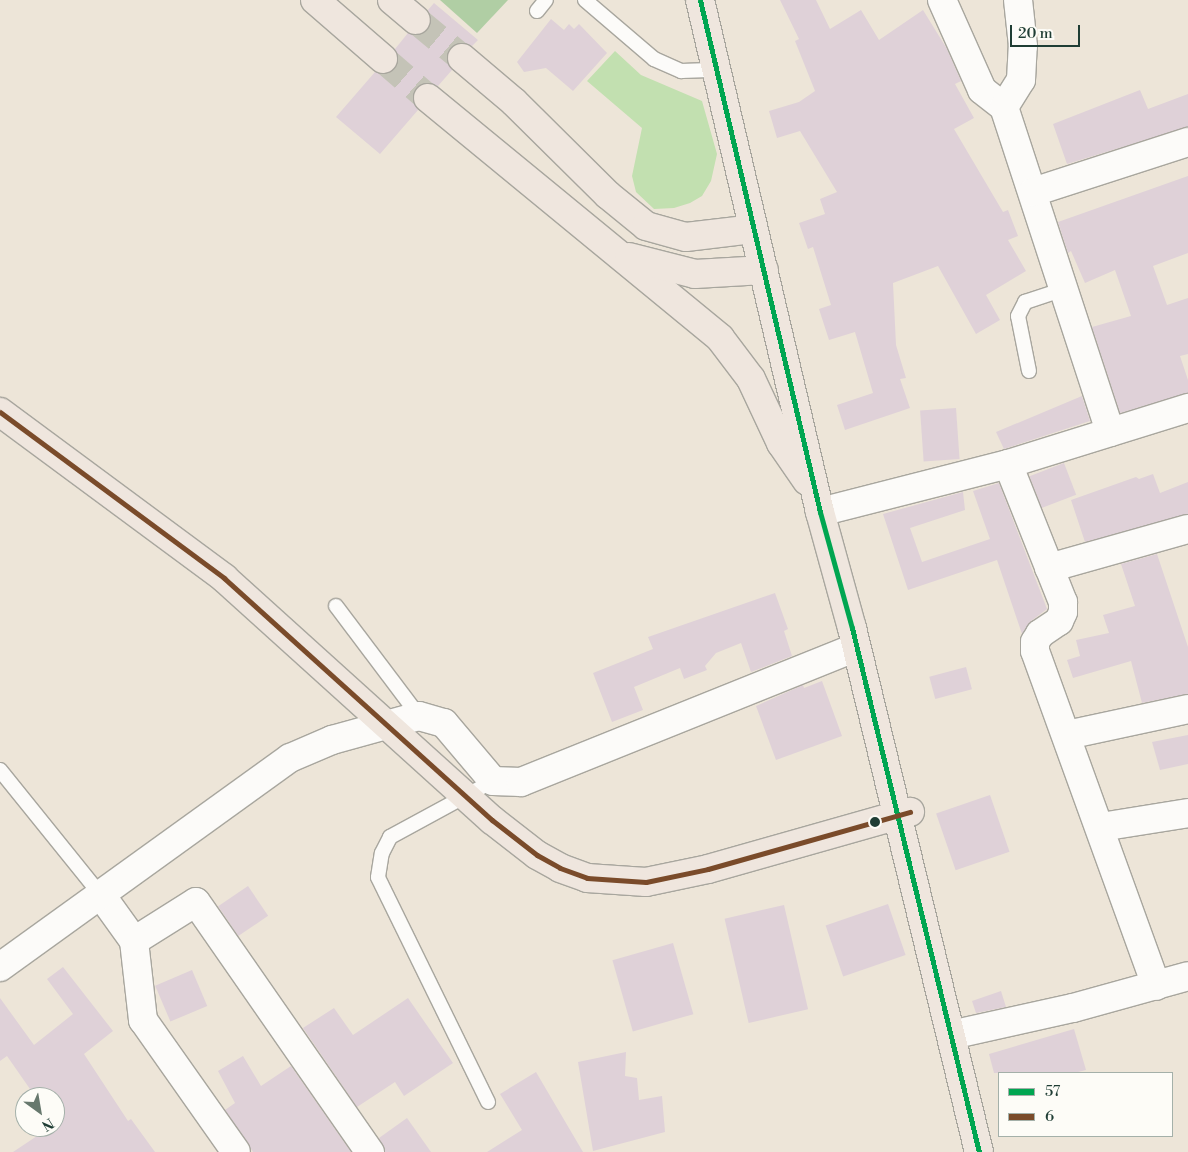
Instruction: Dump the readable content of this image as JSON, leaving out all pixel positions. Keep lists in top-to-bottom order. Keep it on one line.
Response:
{"lines":["transit line 57","transit line 6"],"legend":["57","6"],"scale_bar":"20 m","north":"bottom right"}
